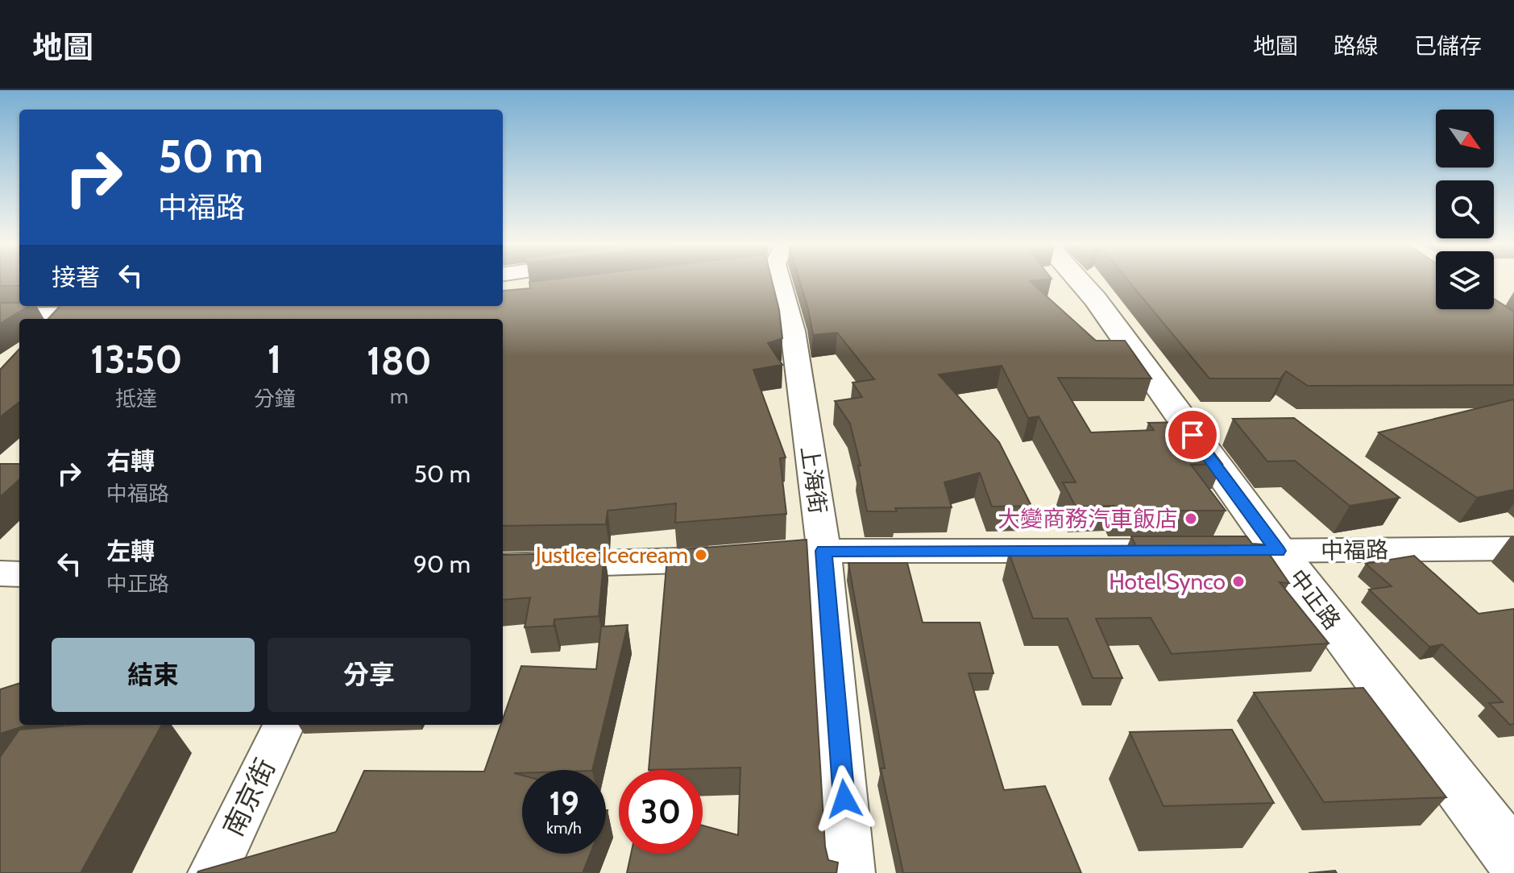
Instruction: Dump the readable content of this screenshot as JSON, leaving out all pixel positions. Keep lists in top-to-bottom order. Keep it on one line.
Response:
{"streets":{"main road":["中正路"],"street":["上海街","中福路","南京街"]},"crossings":[["上海街","中福路"],["中福路","中正路"]],"places":["大變商務汽車飯店","JustIce Icecream","Hotel Synco"],"north":"bottom right","page":{"header":"地圖","nav":["地圖","路線","已儲存"],"turn":["50 m","中福路"],"then":"接著","eta":["13:50","抵達","1","分鐘","180","m"],"list":[{"name":"右轉","note":"中福路","value":"50 m"},{"name":"左轉","note":"中正路","value":"90 m"}],"buttons":["結束","分享"],"speed":"19 km/h","limit":"30"}}
